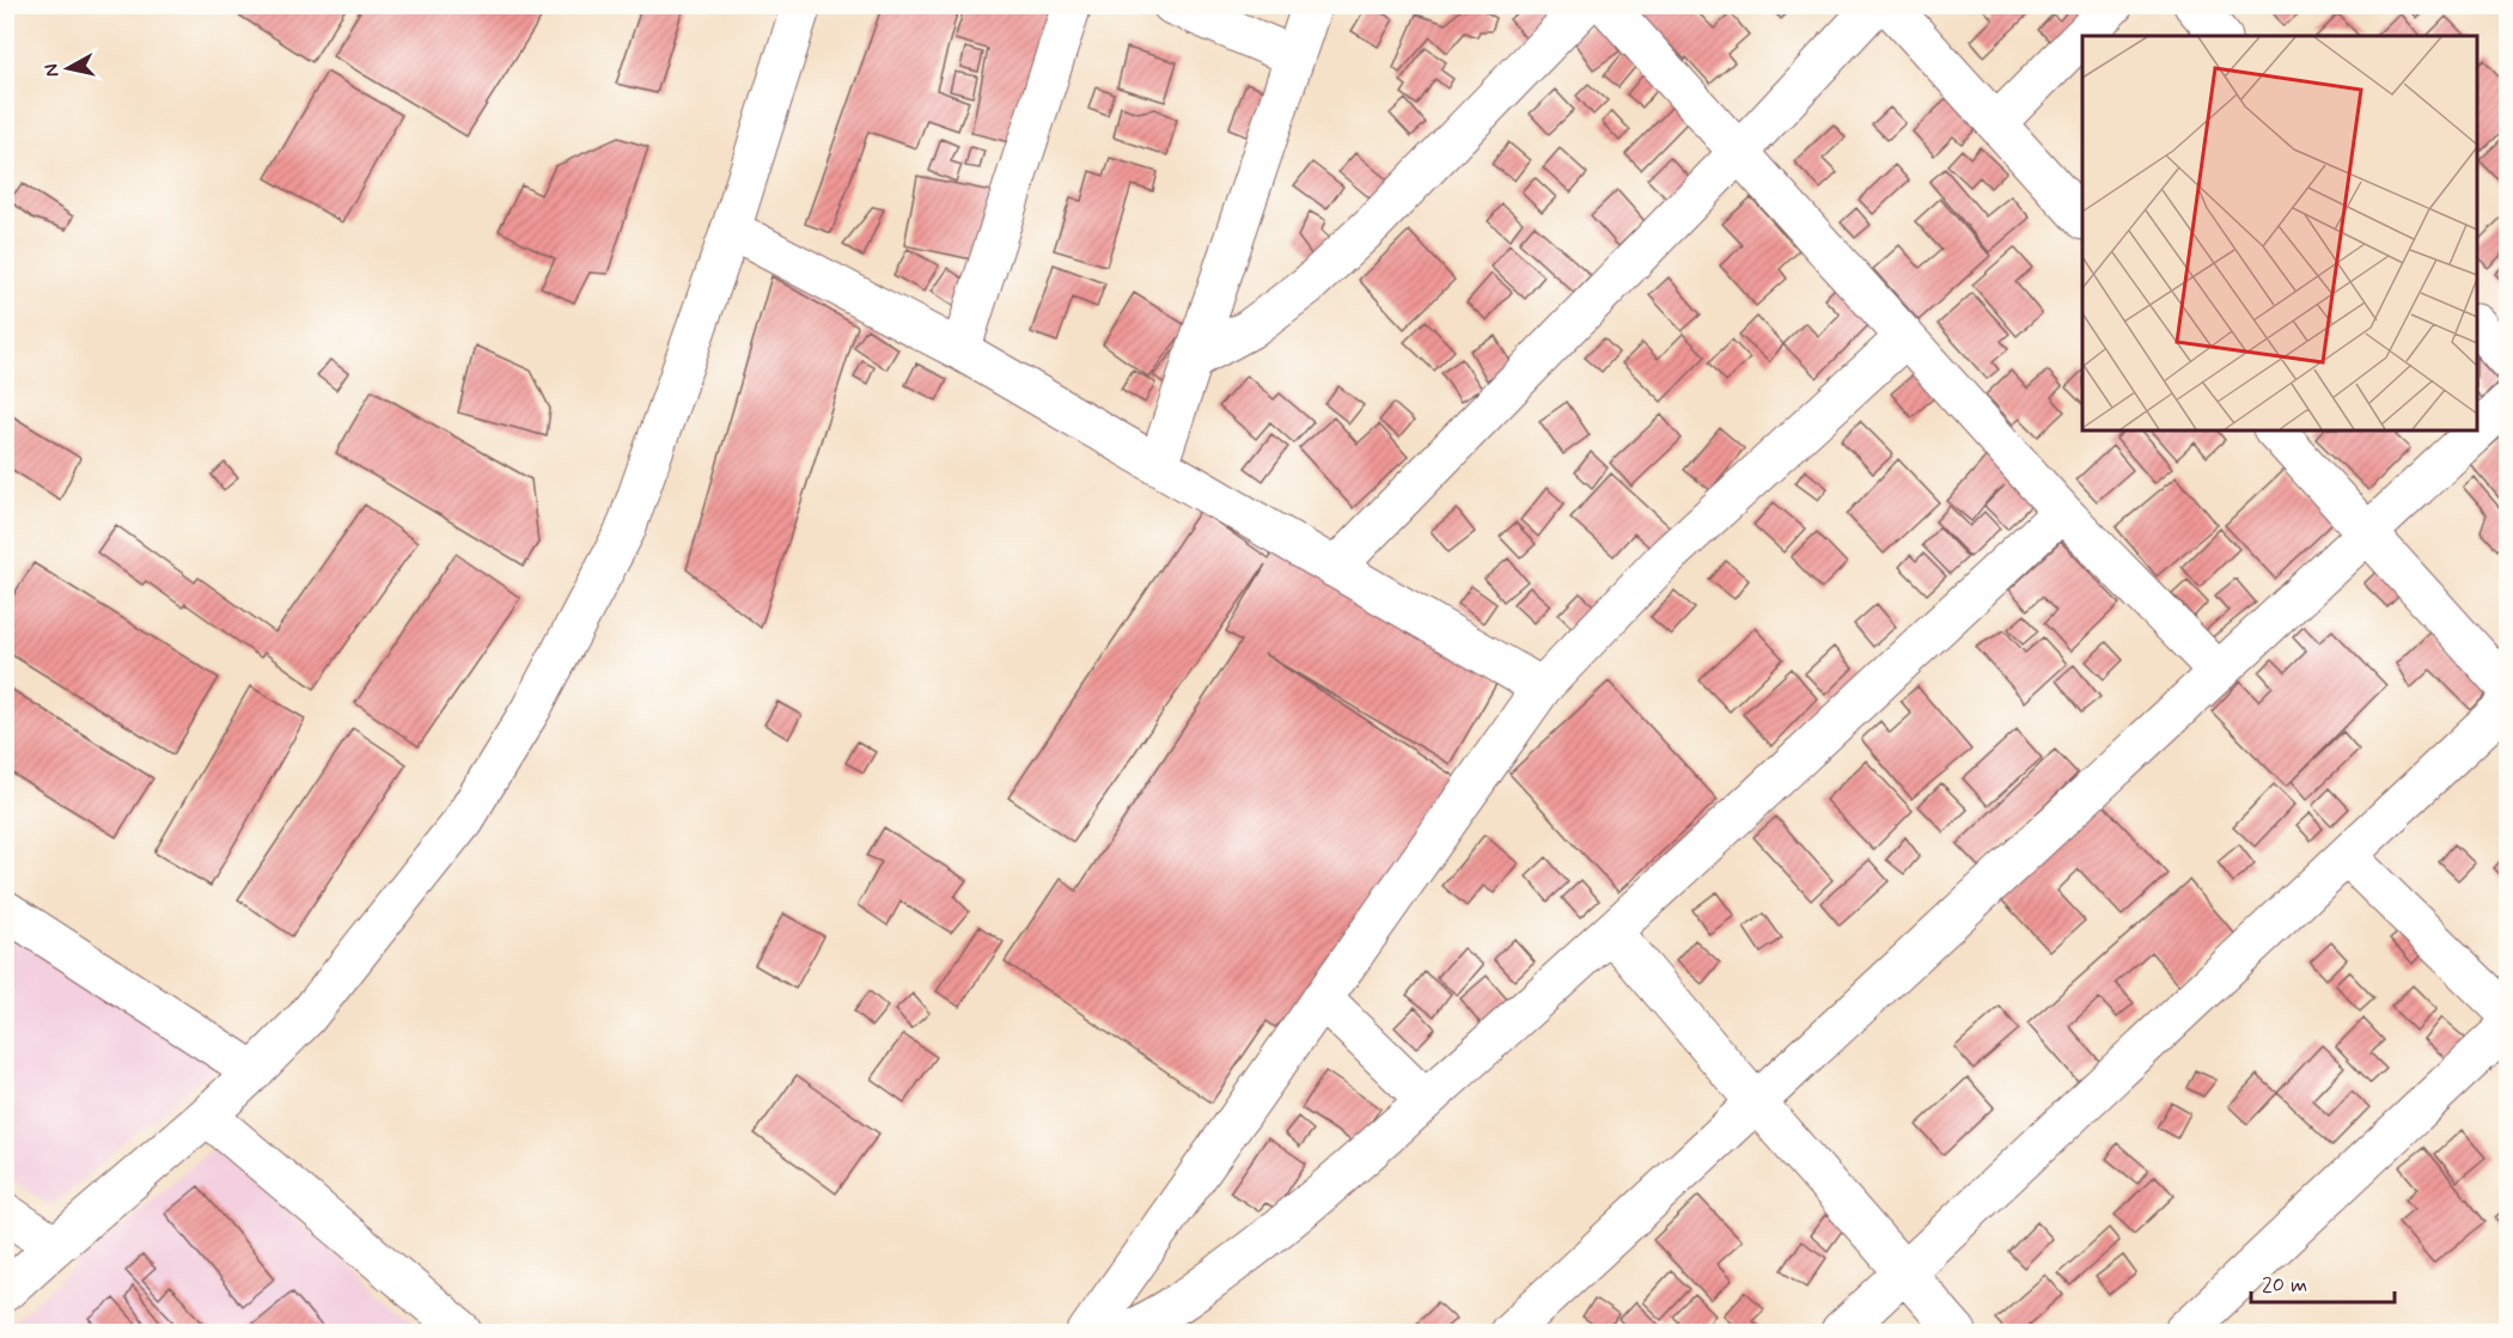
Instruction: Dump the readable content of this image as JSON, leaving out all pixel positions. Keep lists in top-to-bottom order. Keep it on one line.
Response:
{"scale_bar":"20 m","north":"left"}
